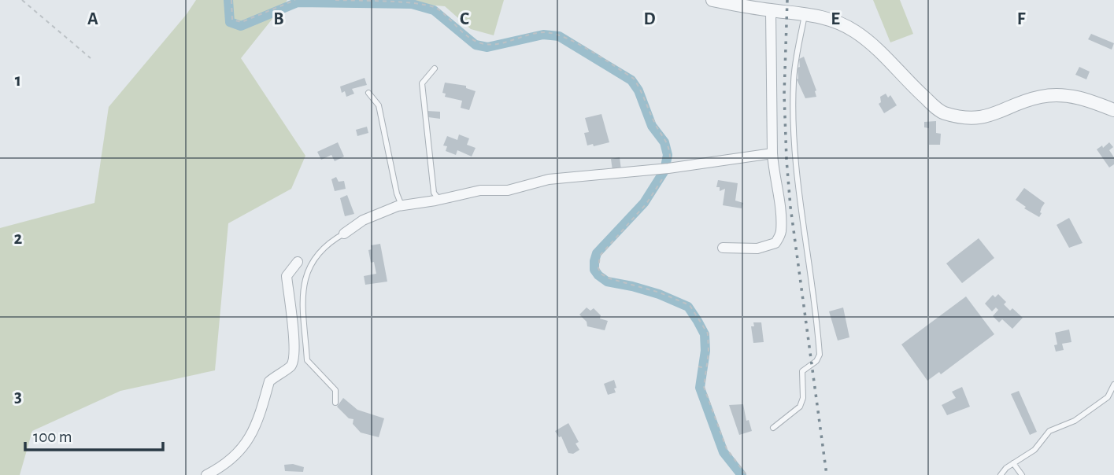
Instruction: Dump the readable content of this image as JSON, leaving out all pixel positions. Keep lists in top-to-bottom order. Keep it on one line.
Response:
{"scale_bar":"100 m","grid":{"columns":["A","B","C","D","E","F"],"rows":["1","2","3"]}}
